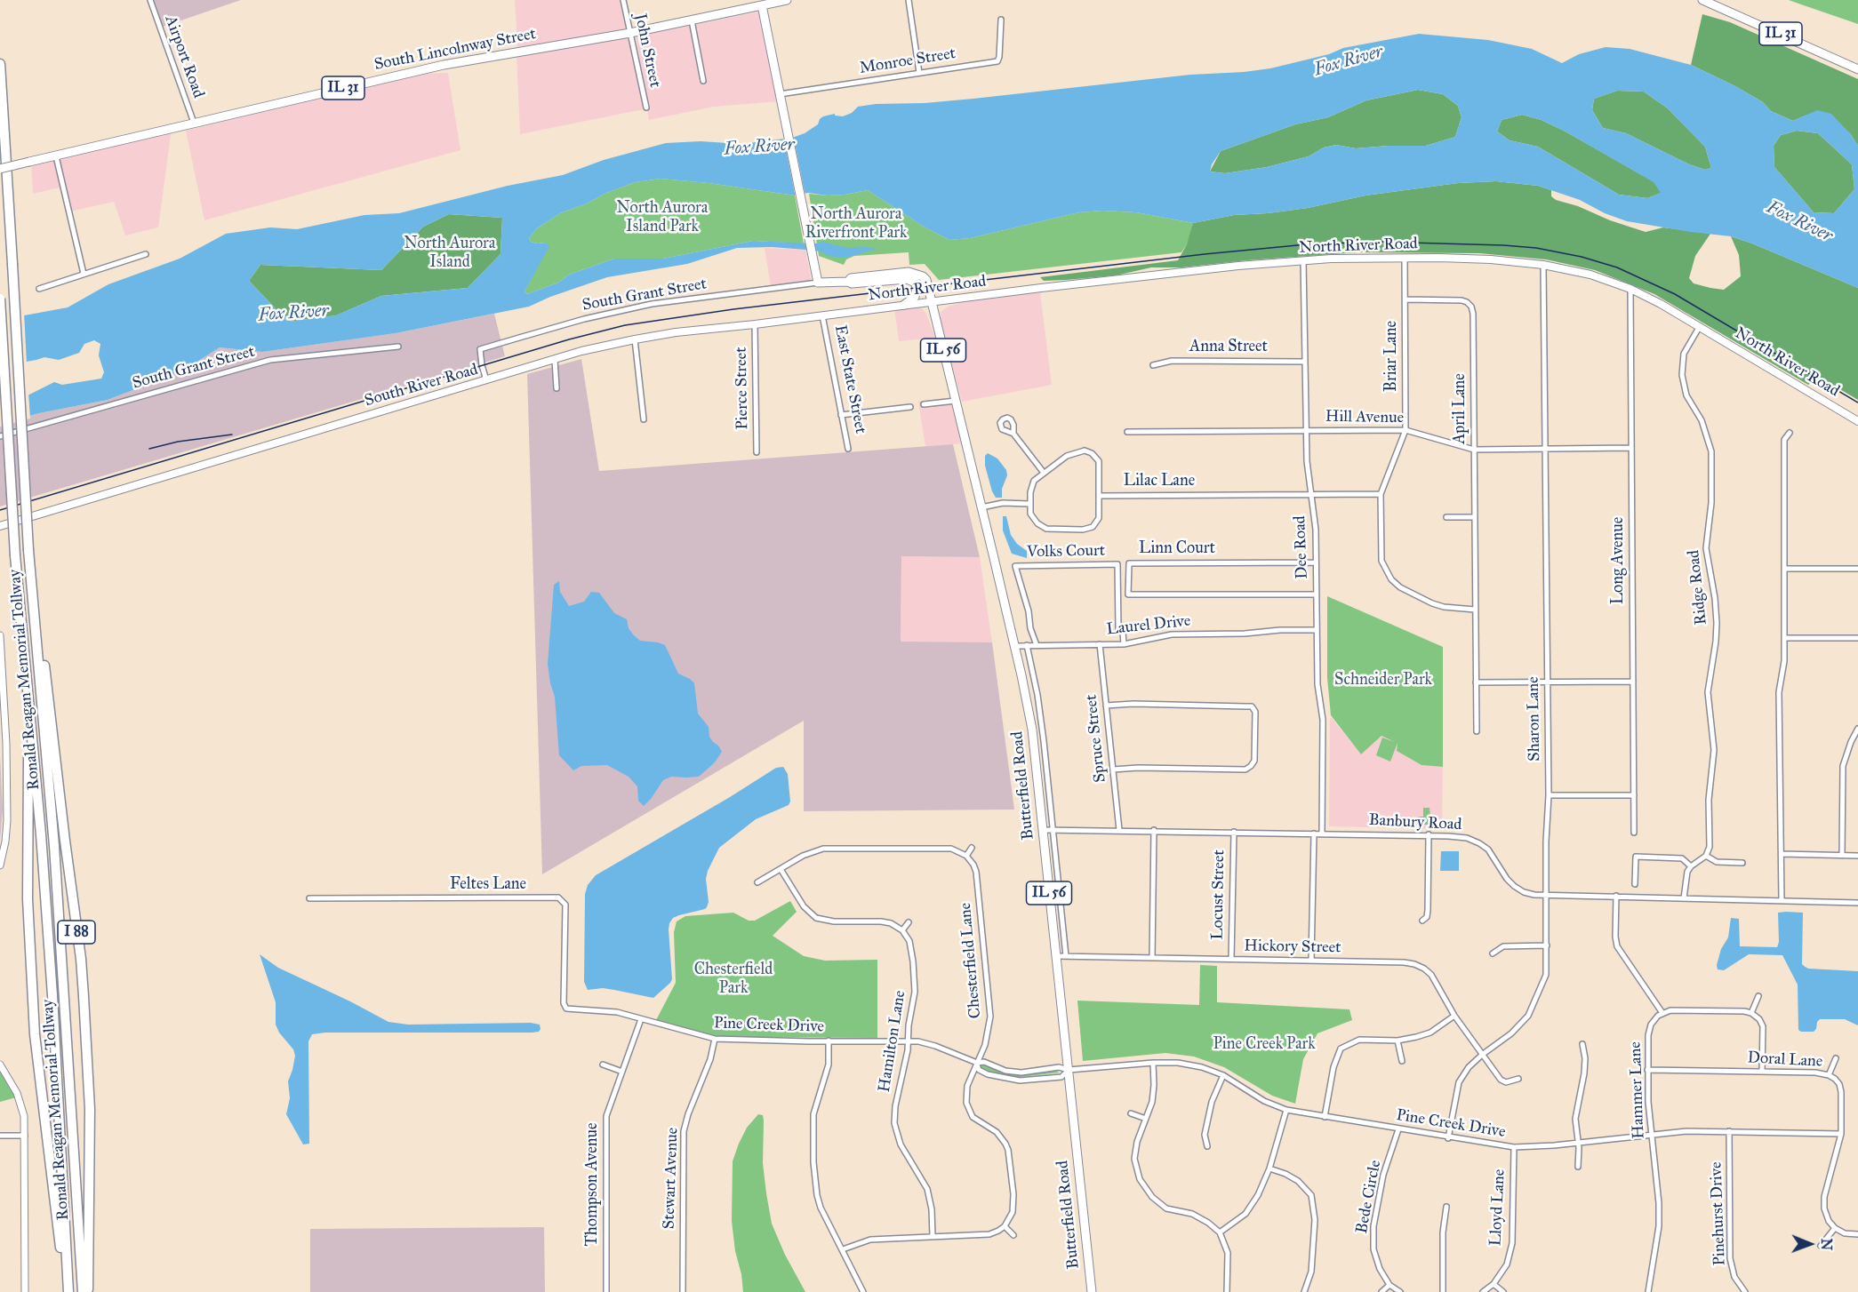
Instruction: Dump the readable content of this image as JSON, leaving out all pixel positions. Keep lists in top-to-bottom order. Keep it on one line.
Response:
{"streets":{"highway":["Ronald Reagan Memorial Tollway","I 88"],"main road":["IL 31","South Lincolnway Street","North River Road","IL 56","South River Road","Butterfield Road"],"street":["John Street","Airport Road","Monroe Street","South Grant Street","Anna Street","Briar Lane","East State Street","Pierce Street","April Lane","Hill Avenue","Lilac Lane","Dee Road","Linn Court","Volks Court","Long Avenue","Ridge Road","Laurel Drive","Sharon Lane","Spruce Street","Banbury Road","Feltes Lane","Locust Street","Hickory Street","Chesterfield Lane","Pine Creek Drive","Hamilton Lane","Doral Lane","Hammer Lane","Stewart Avenue","Thompson Avenue","Bede Circle","Lloyd Lane","Pinehurst Drive"]},"crossings":[["IL 31","South Lincolnway Street"],["South Lincolnway Street","John Street"],["South Lincolnway Street","Airport Road"],["North River Road","Briar Lane"],["North River Road","East State Street"],["North River Road","South River Road"],["North River Road","Dee Road"],["North River Road","Long Avenue"],["North River Road","Ridge Road"],["North River Road","Sharon Lane"],["North River Road","Butterfield Road"],["South Grant Street","South River Road"],["Anna Street","Dee Road"],["Briar Lane","April Lane"],["Briar Lane","Hill Avenue"],["Briar Lane","Lilac Lane"],["East State Street","South River Road"],["South River Road","Pierce Street"],["April Lane","Hill Avenue"],["Hill Avenue","Dee Road"],["Hill Avenue","Long Avenue"],["Hill Avenue","Sharon Lane"],["Lilac Lane","Dee Road"],["Dee Road","Linn Court"],["Dee Road","Laurel Drive"],["Dee Road","Banbury Road"],["Volks Court","Laurel Drive"],["Laurel Drive","Spruce Street"],["Laurel Drive","Butterfield Road"],["Ronald Reagan Memorial Tollway","I 88"],["Sharon Lane","Banbury Road"],["Sharon Lane","Hickory Street"],["Sharon Lane","Pine Creek Drive"],["Spruce Street","Banbury Road"],["Butterfield Road","Banbury Road"],["Butterfield Road","Hickory Street"],["Butterfield Road","Pine Creek Drive"],["Banbury Road","Locust Street"],["Feltes Lane","Pine Creek Drive"],["Locust Street","Hickory Street"],["Chesterfield Lane","Pine Creek Drive"],["Pine Creek Drive","Hamilton Lane"],["Pine Creek Drive","Doral Lane"],["Pine Creek Drive","Hammer Lane"],["Pine Creek Drive","Stewart Avenue"],["Pine Creek Drive","Thompson Avenue"],["Pine Creek Drive","Bede Circle"],["Pine Creek Drive","Lloyd Lane"],["Pine Creek Drive","Pinehurst Drive"],["Doral Lane","Hammer Lane"]],"water":["Fox River"],"parks":["North Aurora Island Park","North Aurora Riverfront Park","North Aurora Island","Schneider Park","Chesterfield Park","Pine Creek Park"],"north":"right"}
